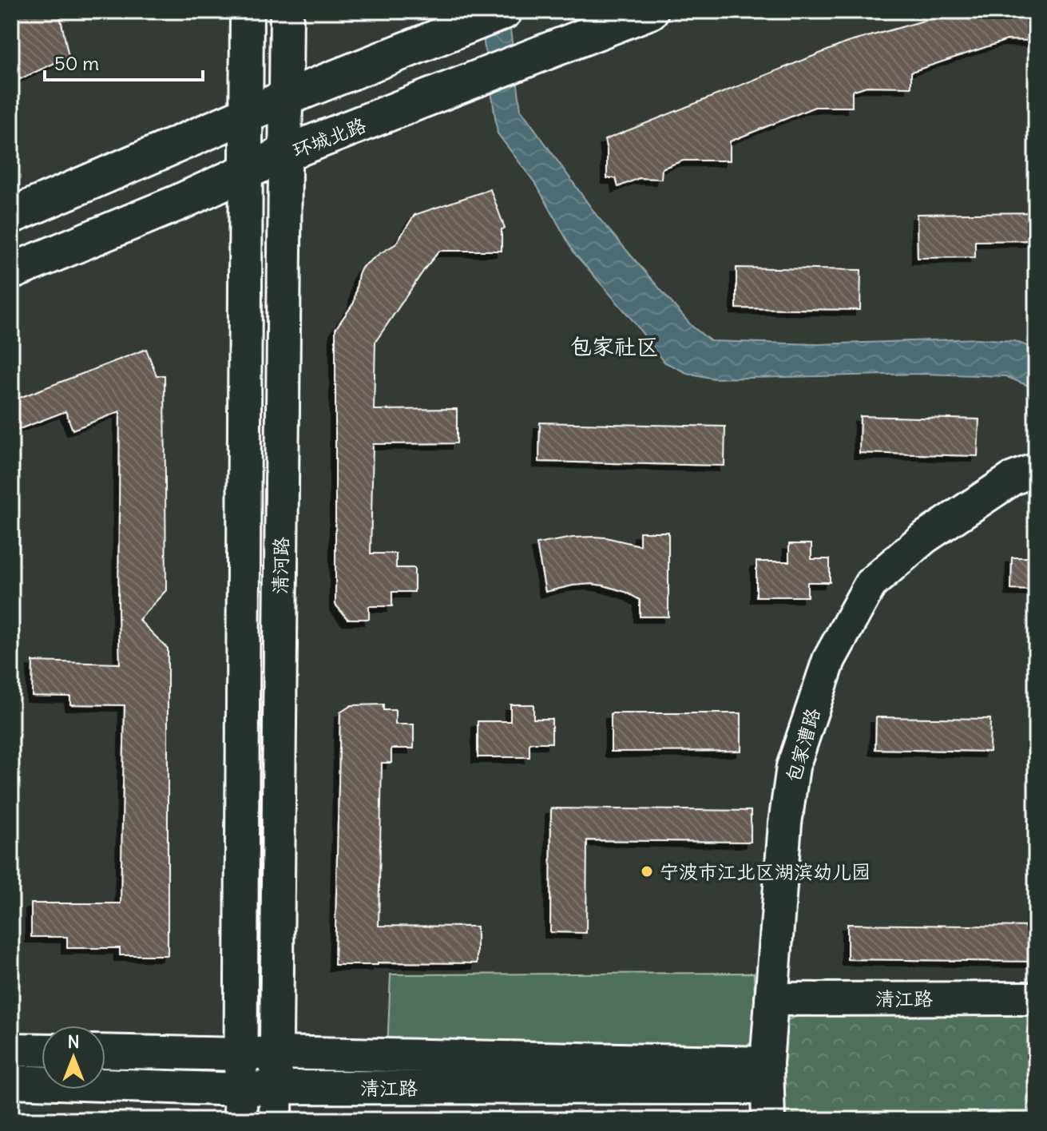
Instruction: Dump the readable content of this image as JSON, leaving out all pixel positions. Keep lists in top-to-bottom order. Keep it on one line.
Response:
{"streets":{"main road":["环城北路"],"street":["清河路","包家漕路","清江路"]},"crossings":[["环城北路","清河路"],["清河路","清江路"],["包家漕路","清江路"]],"districts":["包家社区"],"places":["宁波市江北区湖滨幼儿园"],"scale_bar":"50 m","north":"top"}
